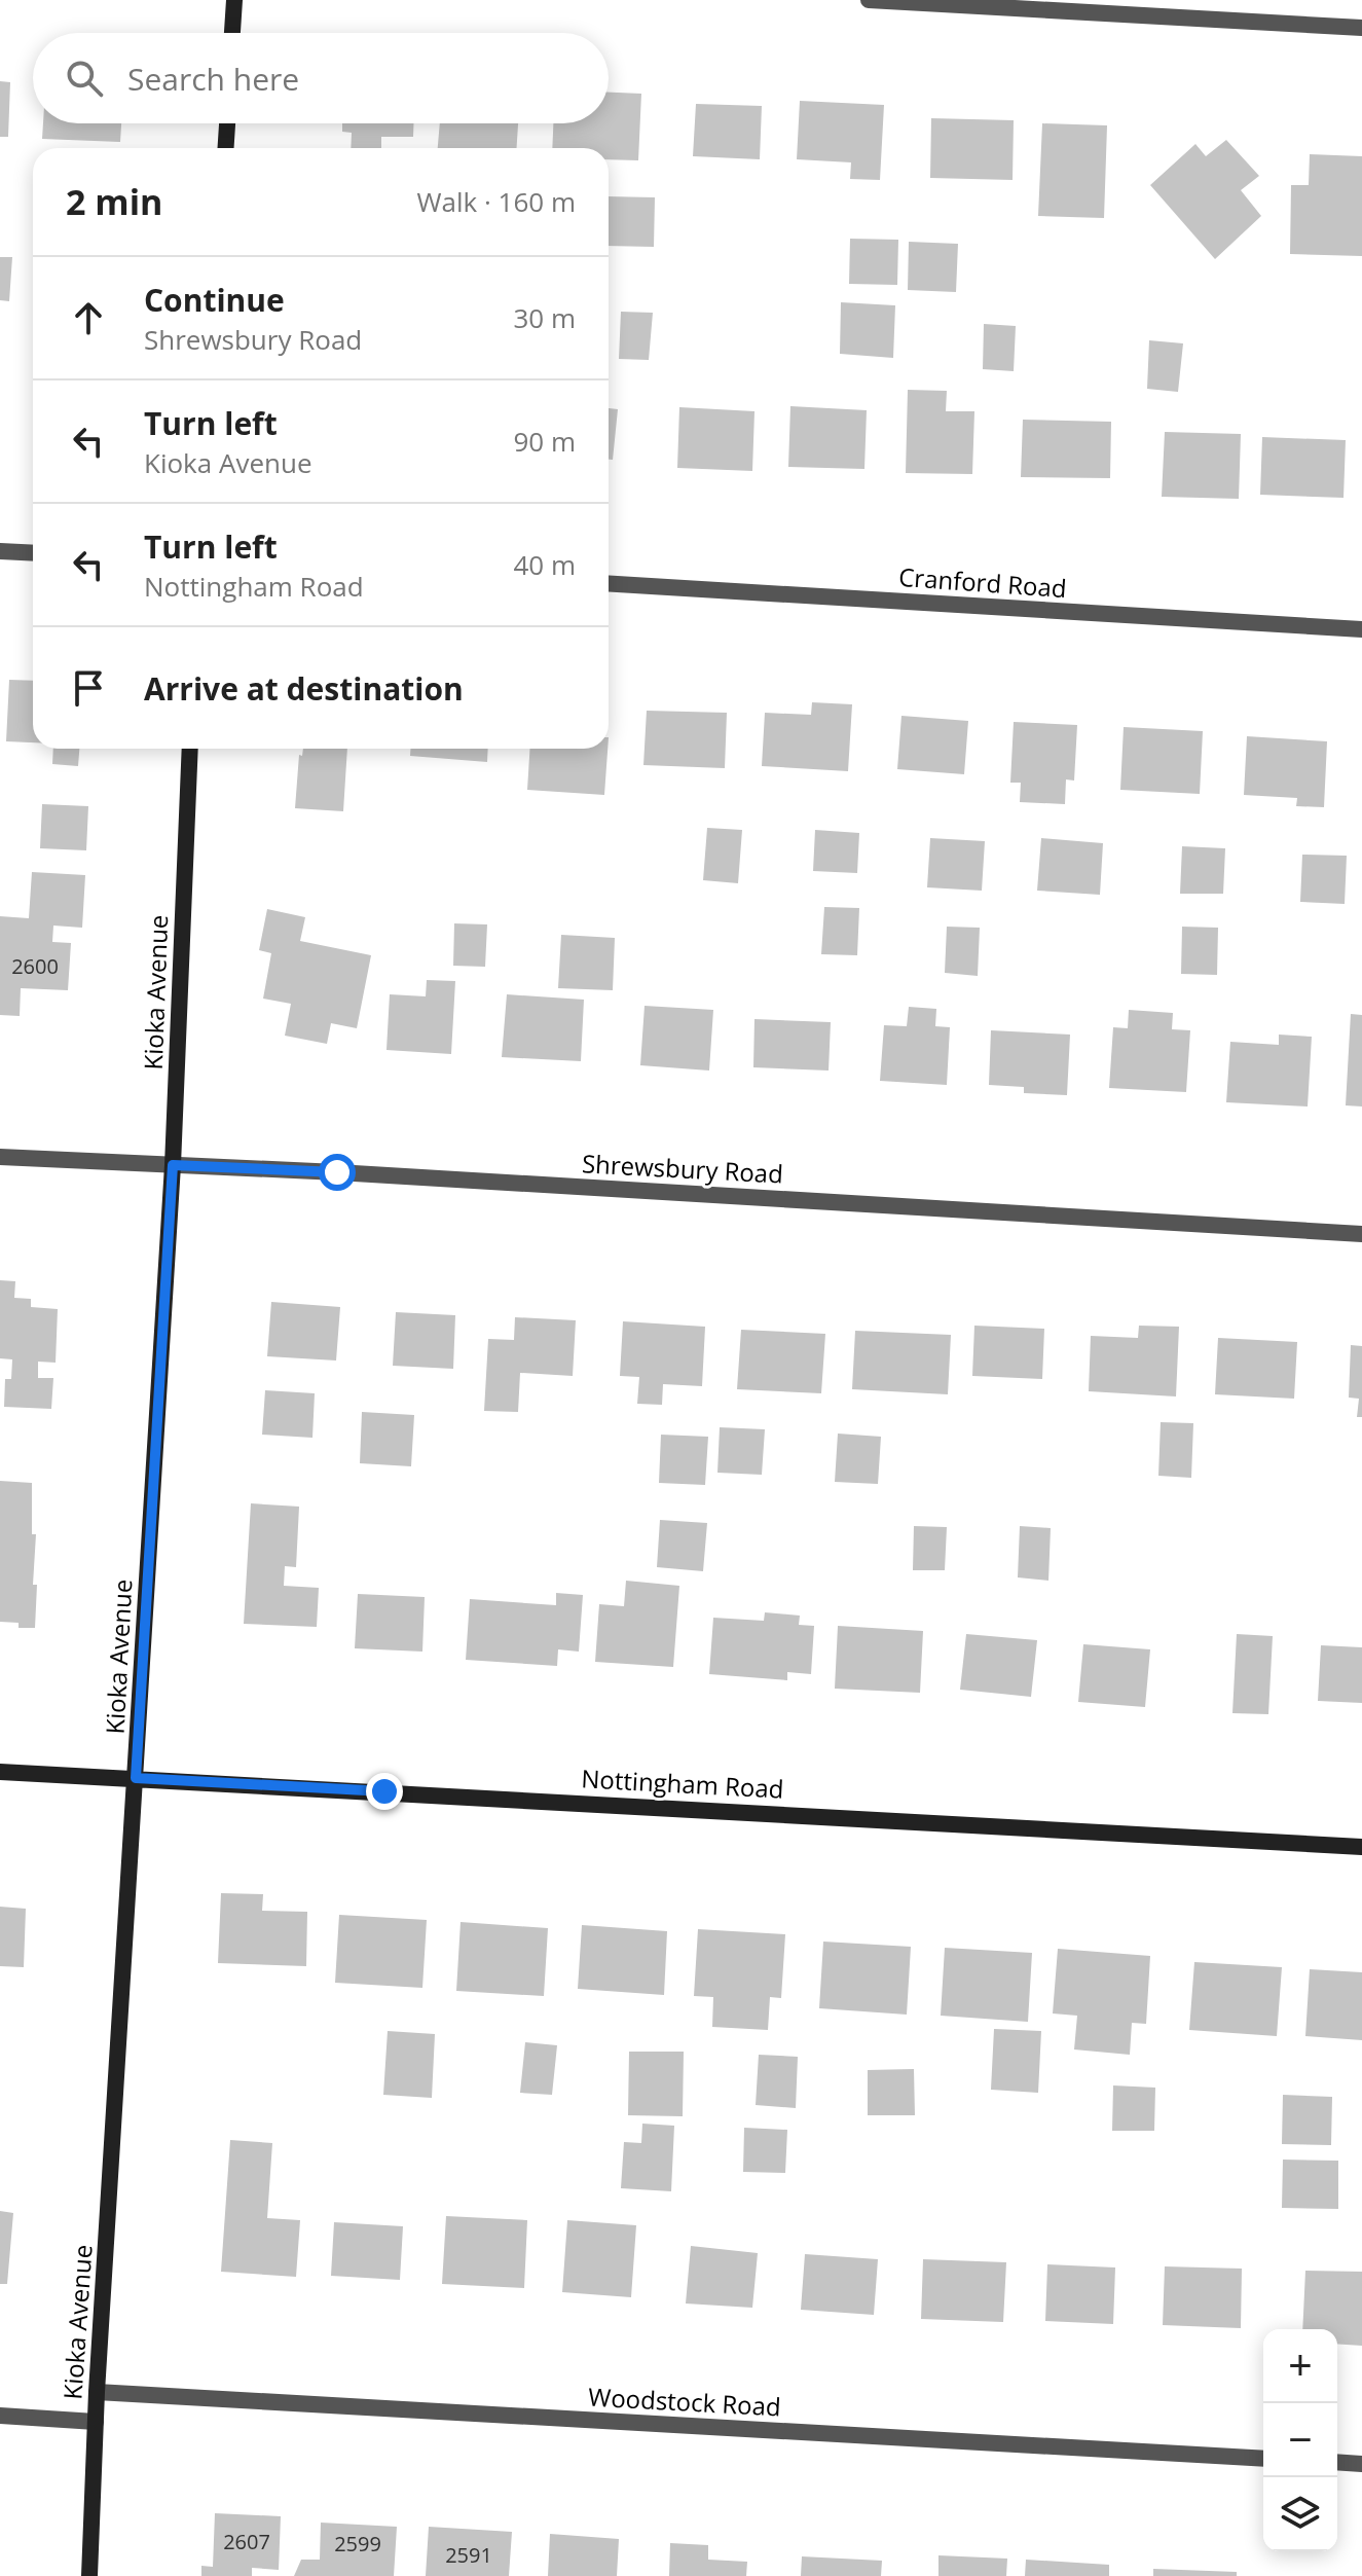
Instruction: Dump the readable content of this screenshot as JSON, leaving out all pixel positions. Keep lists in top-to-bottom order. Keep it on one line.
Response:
{"streets":{"street":["Cranford Road","Kioka Avenue","Shrewsbury Road","Nottingham Road","Woodstock Road"]},"crossings":[["Kioka Avenue","Shrewsbury Road"],["Kioka Avenue","Nottingham Road"],["Kioka Avenue","Woodstock Road"]],"house_numbers":["2600","2607","2599","2591"],"page":{"search":"Search here","heading":["2 min","Walk · 160 m"],"list":[["Continue","Shrewsbury Road","30 m"],["Turn left","Kioka Avenue","90 m"],["Turn left","Nottingham Road","40 m"],"Arrive at destination"],"map_buttons":["+","−"]}}
